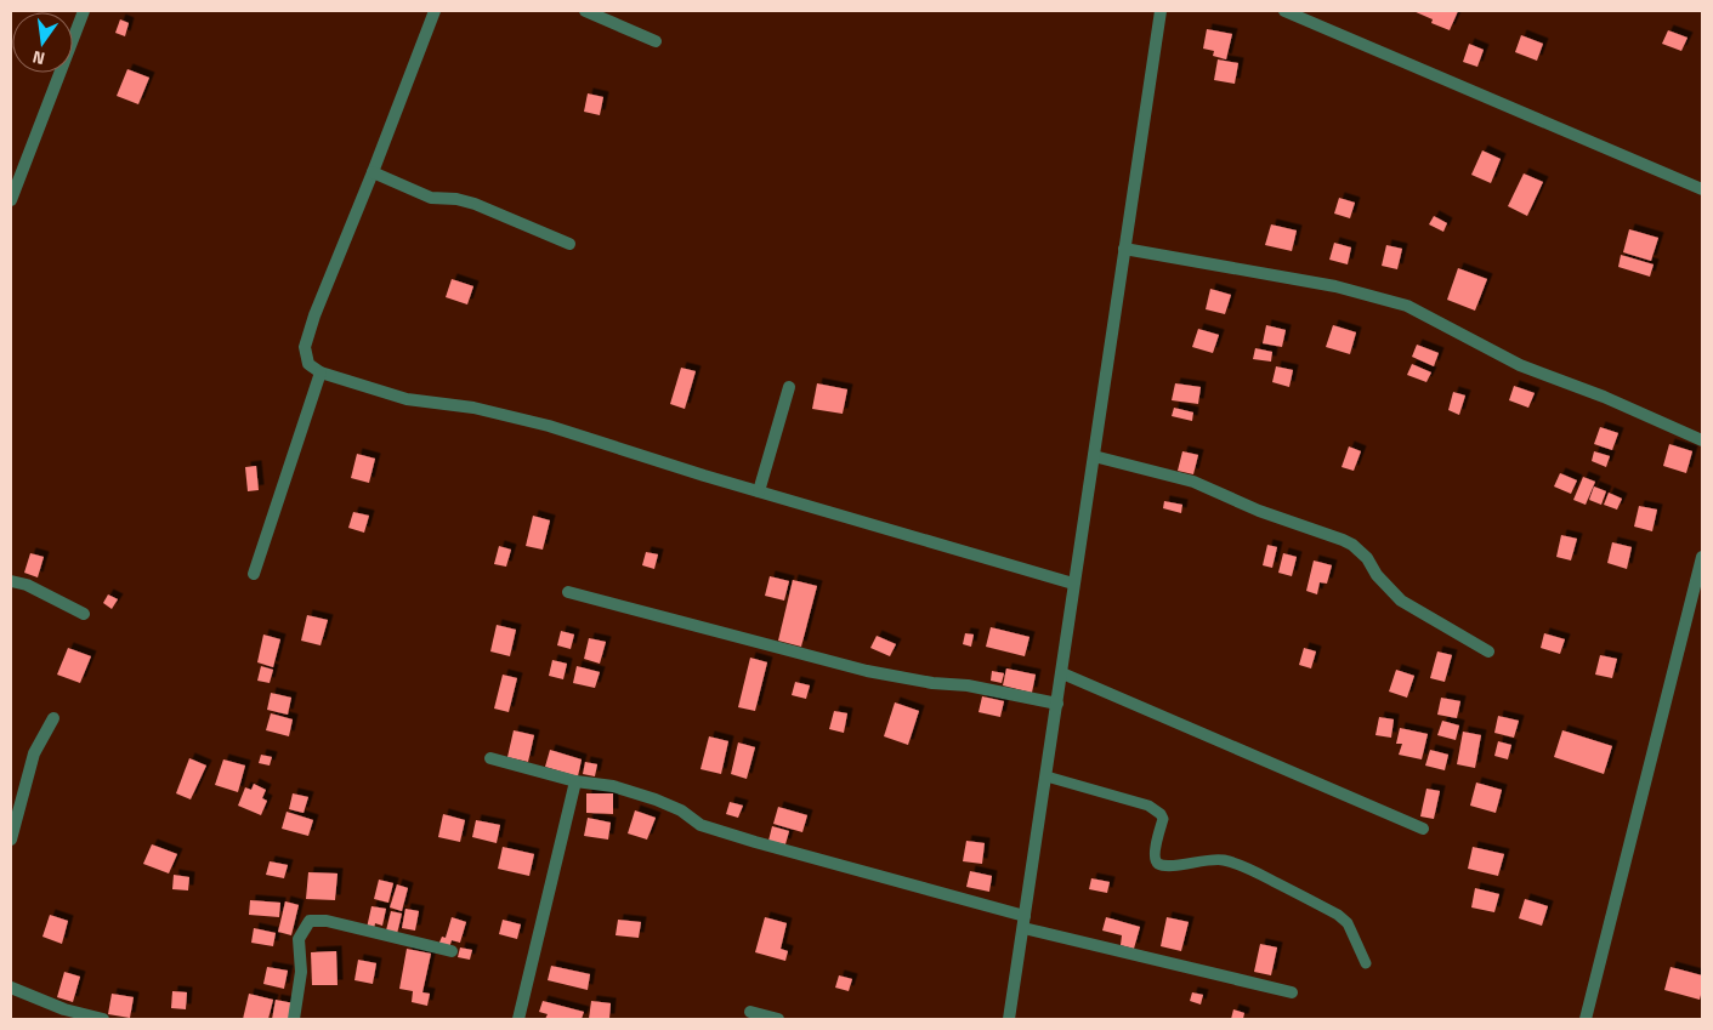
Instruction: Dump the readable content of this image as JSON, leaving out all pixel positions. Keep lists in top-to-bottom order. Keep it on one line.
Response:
{"north":"bottom"}
